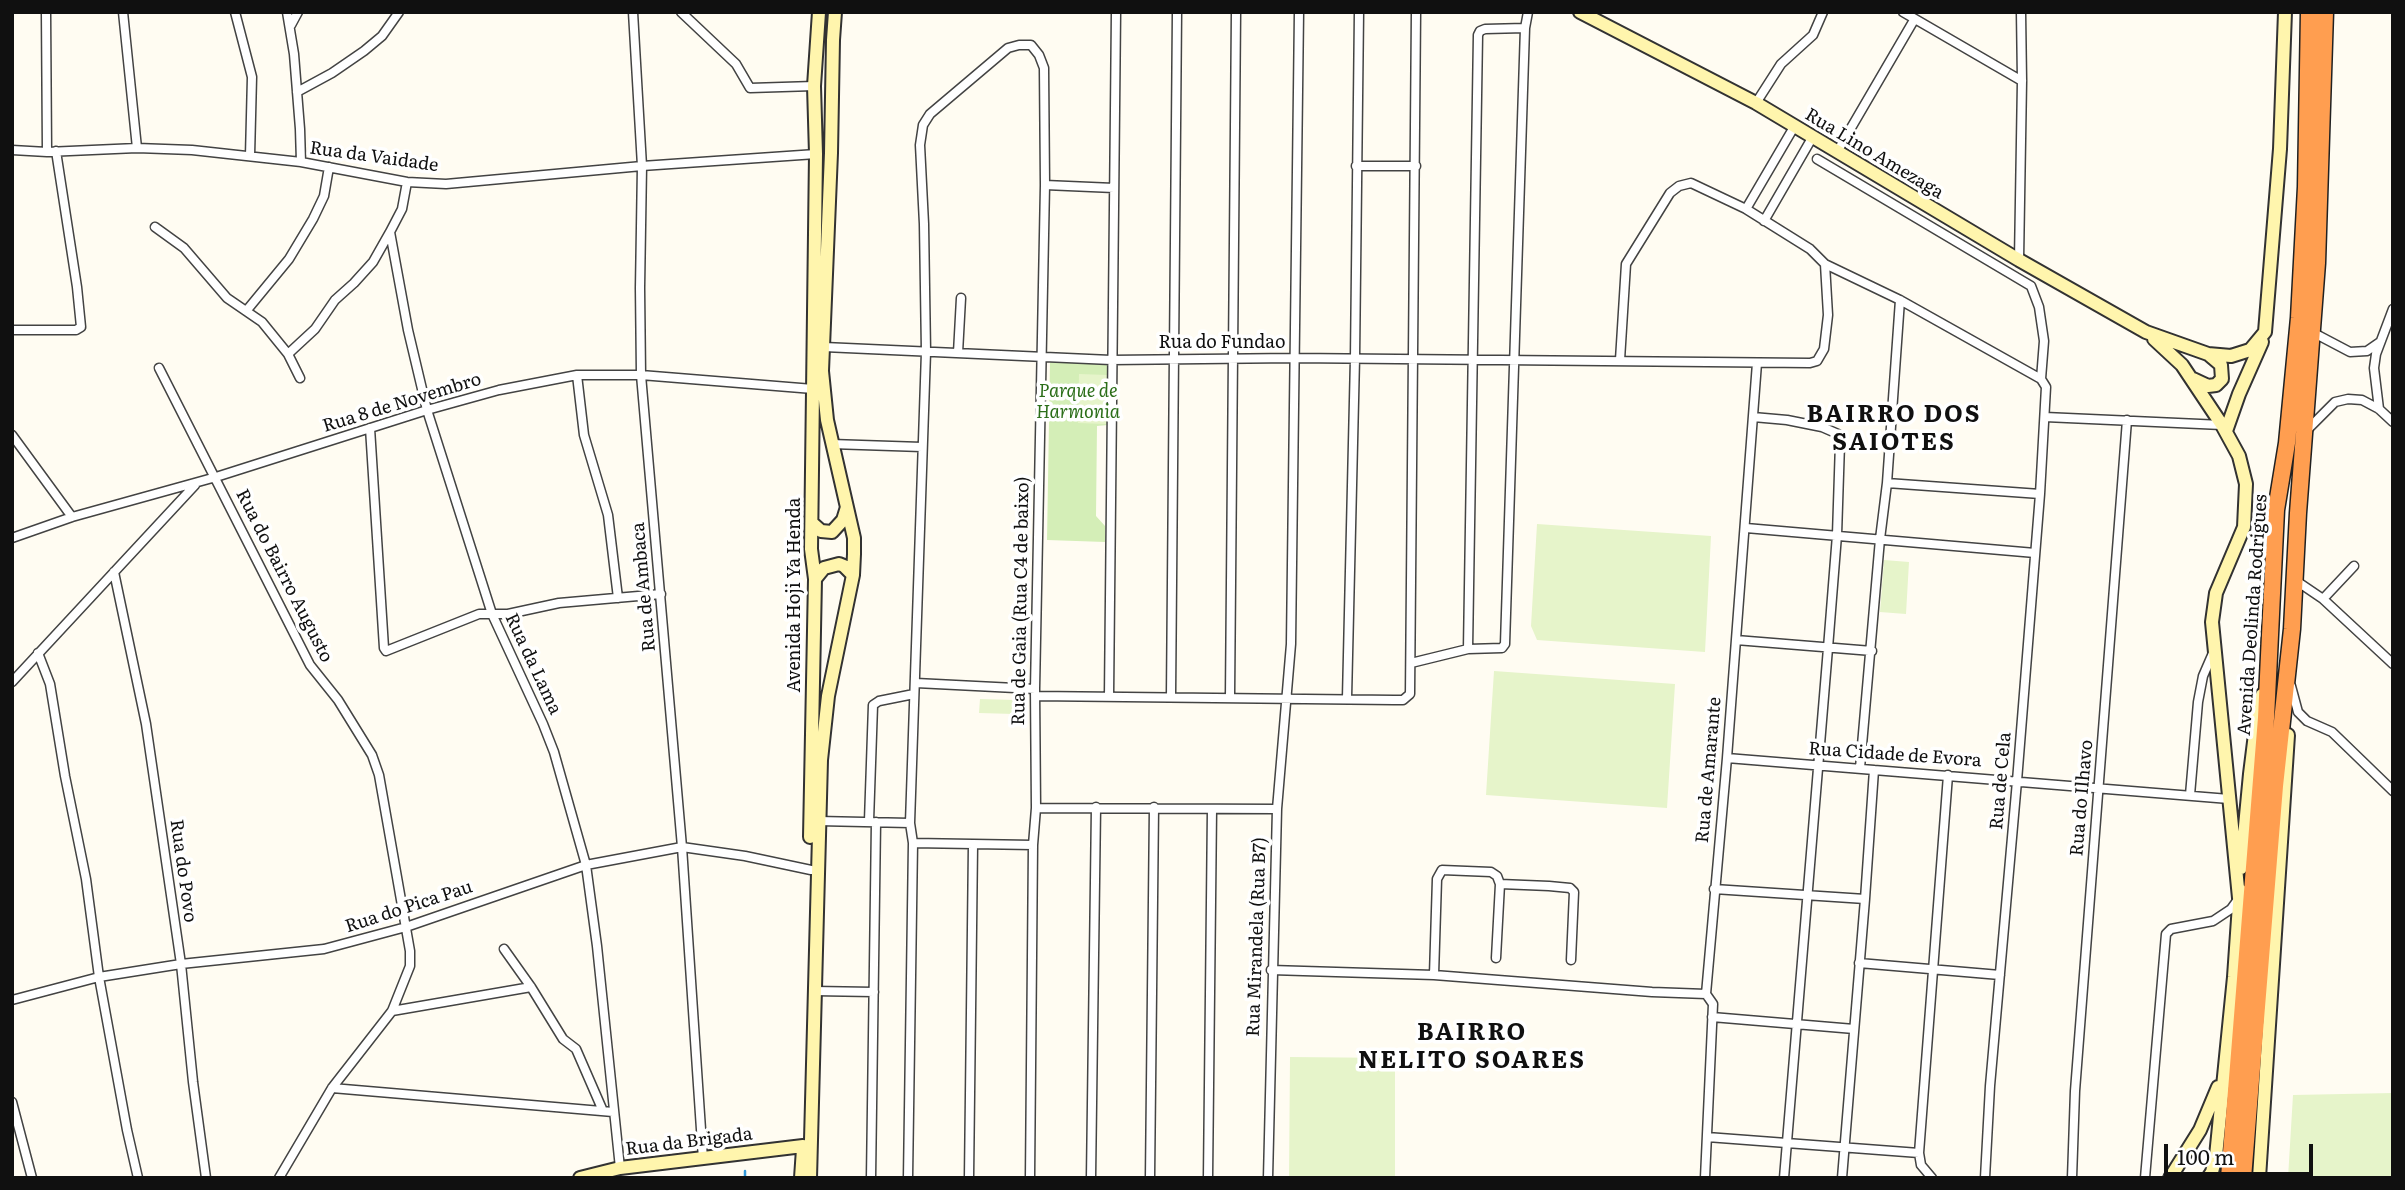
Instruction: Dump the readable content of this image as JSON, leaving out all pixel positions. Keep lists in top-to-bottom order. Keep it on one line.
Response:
{"streets":{"highway":["Avenida Deolinda Rodrigues"],"main road":["Rua Lino Amezaga","Avenida Hoji Ya Henda","Rua da Brigada"],"street":["Rua da Vaidade","Rua do Fundao","Rua 8 de Novembro","Rua do Bairro Augusto","Rua de Ambaca","Rua de Gaia (Rua C4 de baixo)","Rua da Lama","Rua Cidade de Evora","Rua de Amarante","Rua de Cela","Rua do Ilhavo","Rua do Povo","Rua do Pica Pau","Rua Mirandela (Rua B7)"]},"crossings":[["Rua da Vaidade","Rua de Ambaca"],["Rua da Vaidade","Avenida Hoji Ya Henda"],["Rua do Fundao","Avenida Hoji Ya Henda"],["Rua do Fundao","Rua de Gaia (Rua C4 de baixo)"],["Rua do Fundao","Rua de Amarante"],["Rua do Fundao","Rua Mirandela (Rua B7)"],["Rua 8 de Novembro","Rua do Bairro Augusto"],["Rua 8 de Novembro","Rua de Ambaca"],["Rua 8 de Novembro","Avenida Hoji Ya Henda"],["Rua 8 de Novembro","Rua da Lama"],["Rua do Bairro Augusto","Rua do Pica Pau"],["Rua de Ambaca","Rua do Pica Pau"],["Rua de Ambaca","Rua da Brigada"],["Avenida Hoji Ya Henda","Rua do Pica Pau"],["Avenida Hoji Ya Henda","Rua da Brigada"],["Rua da Lama","Rua do Pica Pau"],["Rua da Lama","Rua da Brigada"],["Rua Cidade de Evora","Rua de Amarante"],["Rua Cidade de Evora","Rua de Cela"],["Rua Cidade de Evora","Rua do Ilhavo"],["Rua do Povo","Rua do Pica Pau"]],"districts":["BAIRRO DOS SAIOTES","BAIRRO NELITO SOARES"],"parks":["Parque de Harmonia"],"scale_bar":"100 m"}
